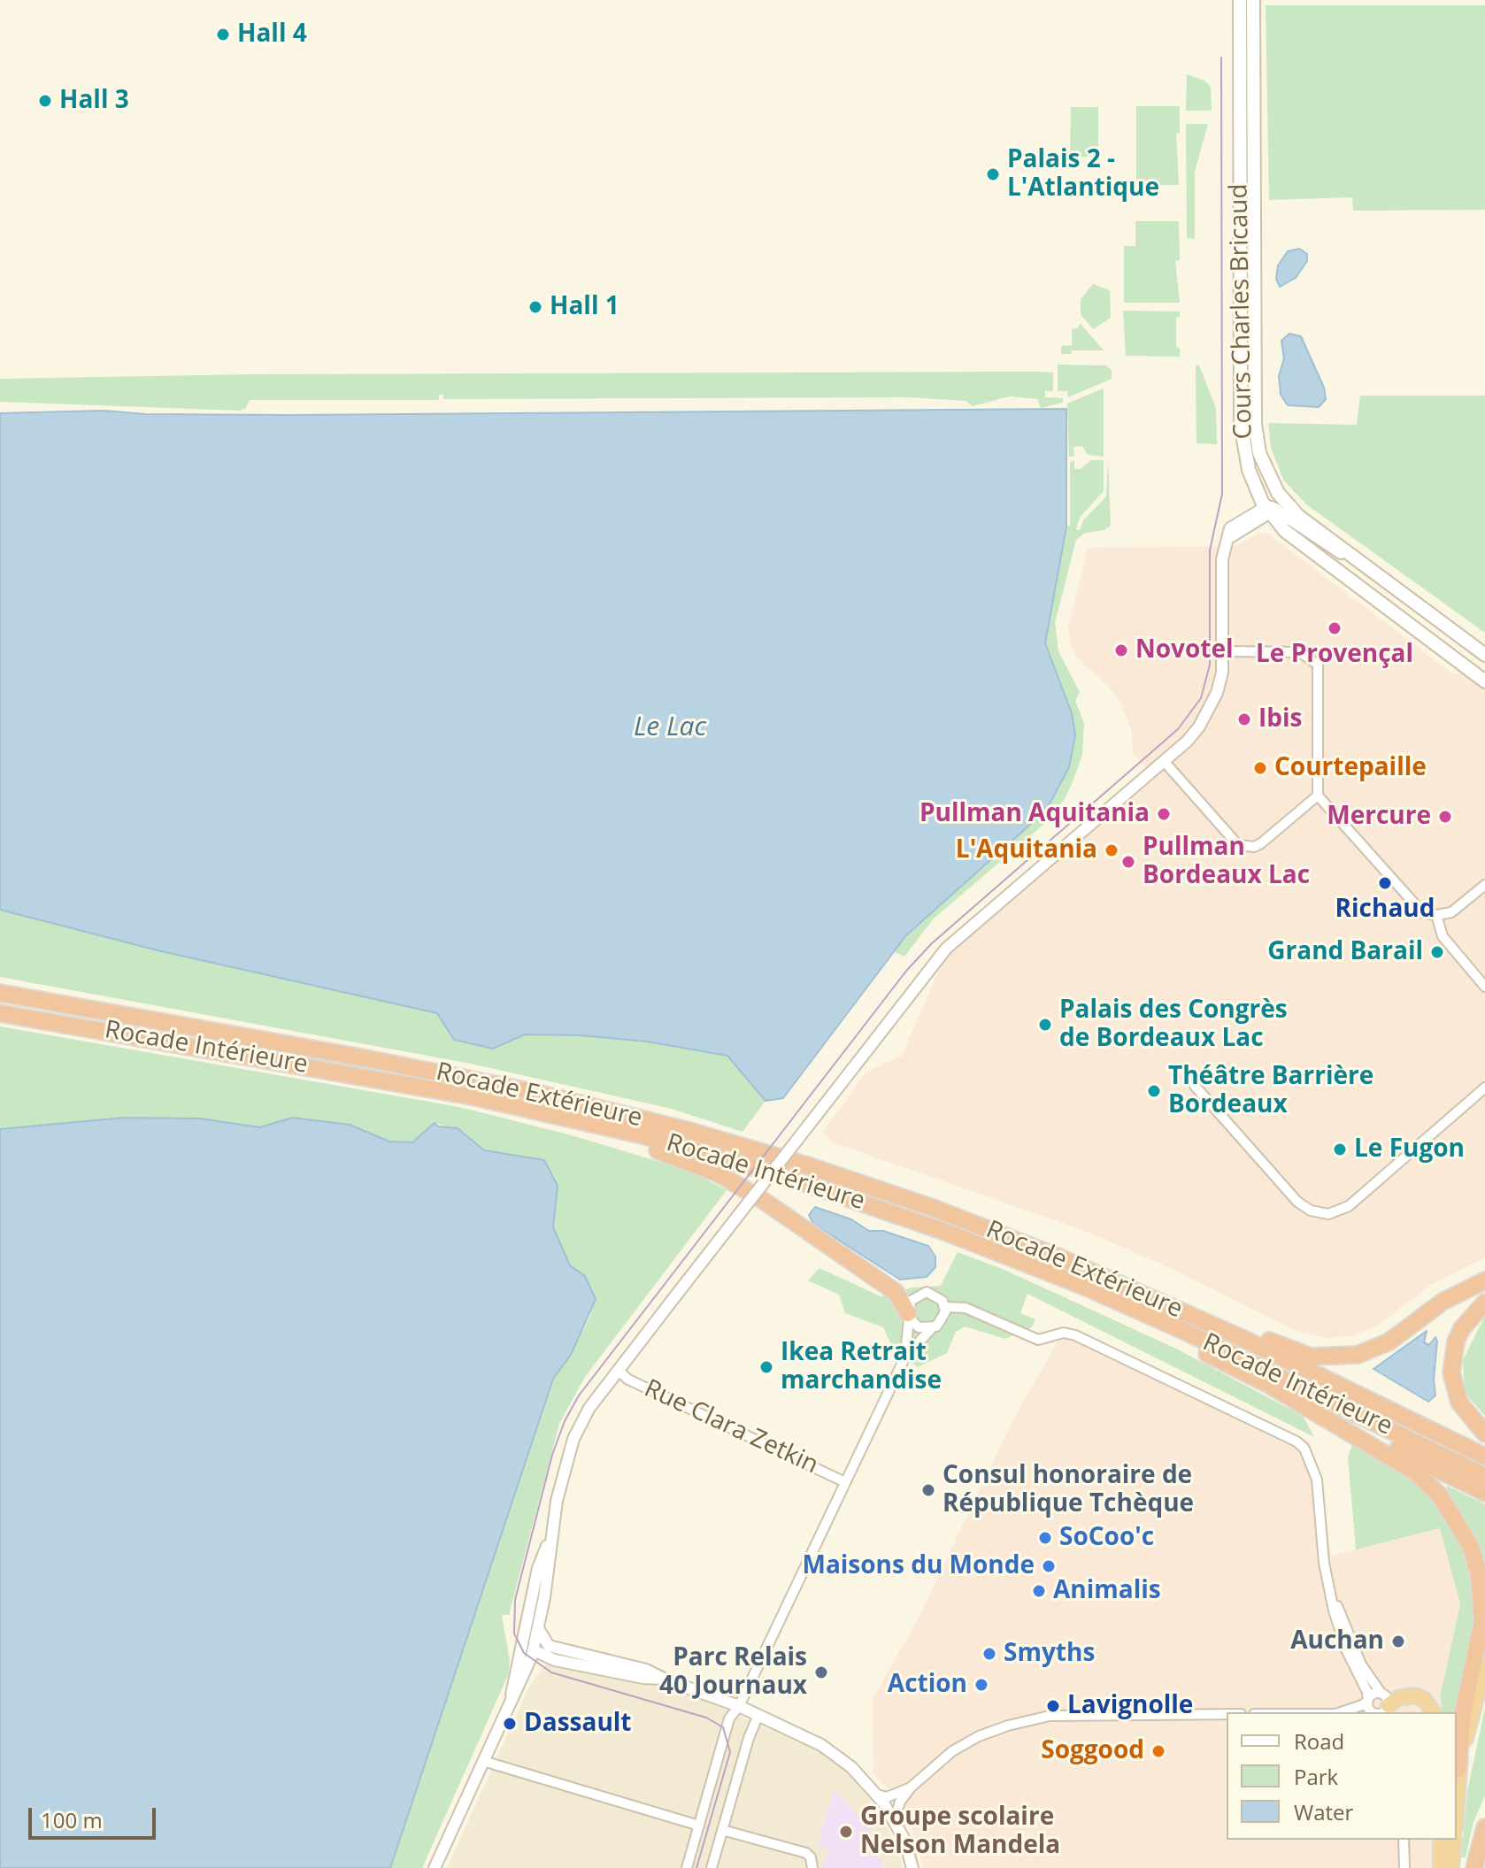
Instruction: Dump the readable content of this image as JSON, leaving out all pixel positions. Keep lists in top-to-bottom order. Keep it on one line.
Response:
{"streets":{"highway":["Rocade Intérieure","Rocade Extérieure"],"main road":["Cours Charles Bricaud"],"street":["Rue Clara Zetkin"]},"water":["Le Lac"],"places":["Hall 4","Hall 3","Palais 2 - L'Atlantique","Hall 1","Le Provençal","Novotel","Ibis","Courtepaille","Pullman Aquitania","Mercure","L'Aquitania","Pullman Bordeaux Lac","Richaud","Grand Barail","Palais des Congrès de Bordeaux Lac","Théâtre Barrière Bordeaux","Le Fugon","Ikea Retrait marchandise","Consul honoraire de République Tchèque","SoCoo'c","Maisons du Monde","Animalis","Auchan","Smyths","Parc Relais 40 Journaux","Action","Lavignolle","Dassault","Soggood","Groupe scolaire Nelson Mandela"],"legend":["Road","Park","Water"],"scale_bar":"100 m"}
